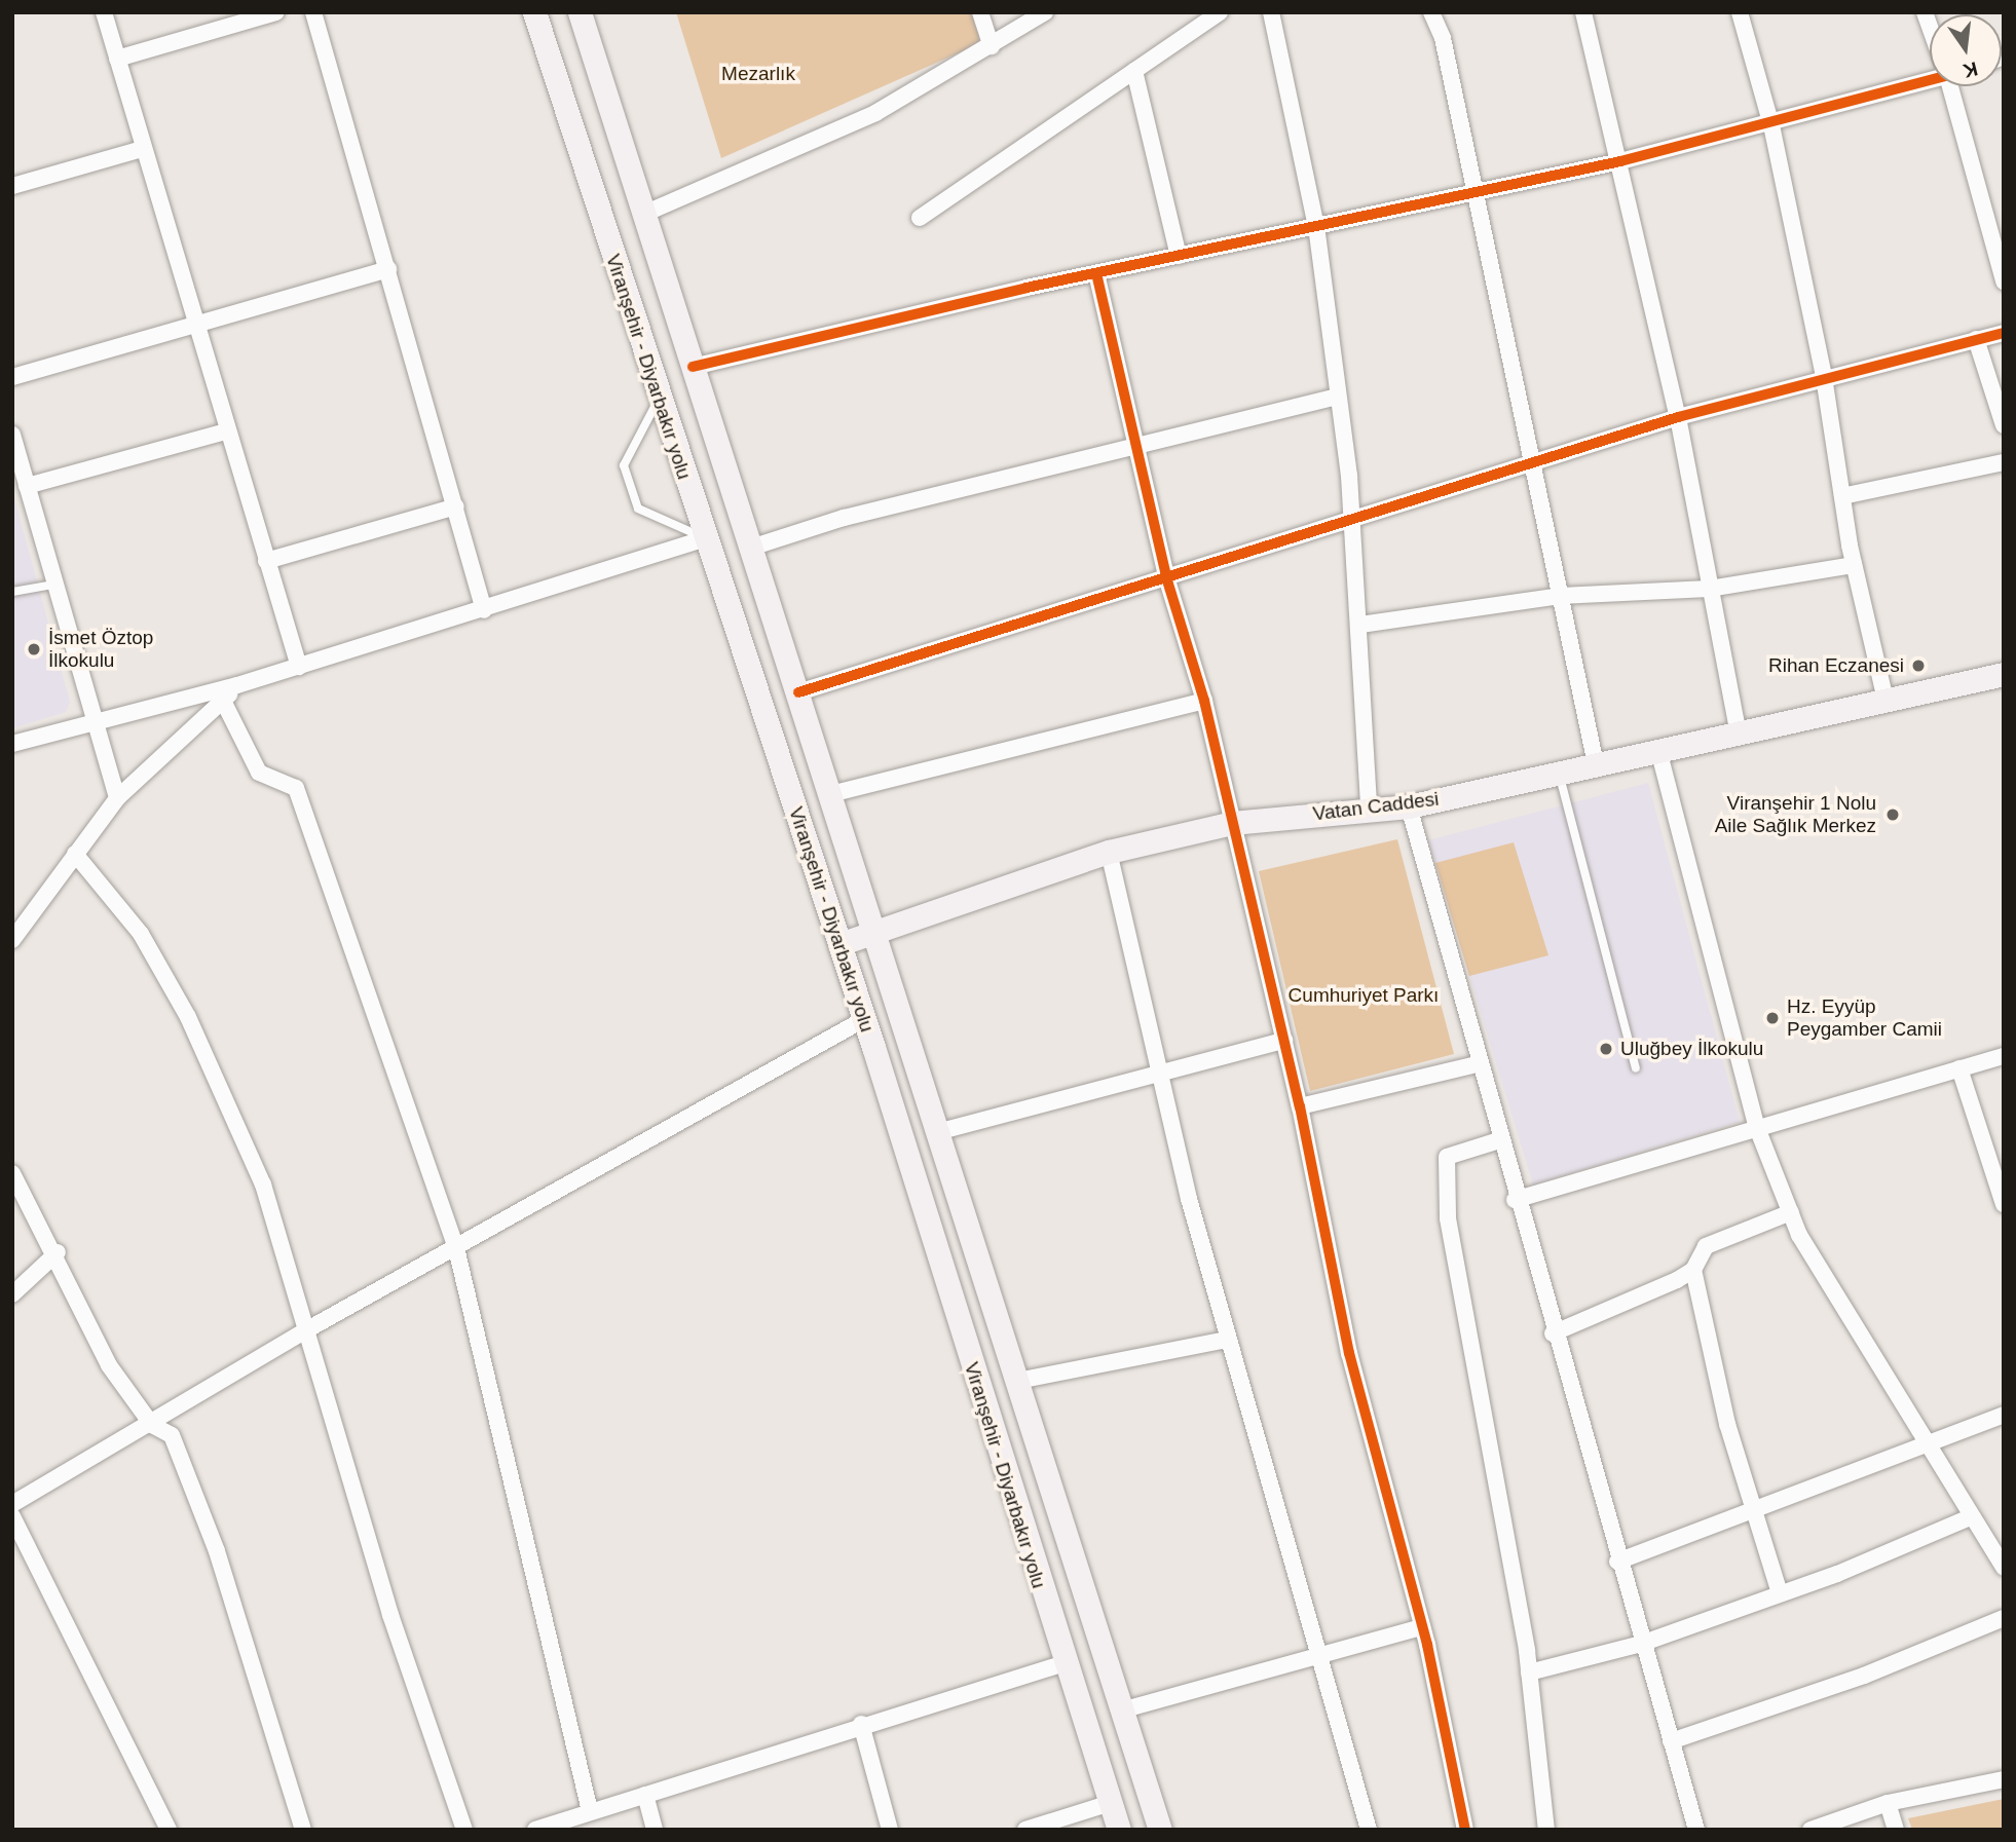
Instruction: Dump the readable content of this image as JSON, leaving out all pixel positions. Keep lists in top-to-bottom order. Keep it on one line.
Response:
{"streets":{"main road":["Viranşehir - Diyarbakır yolu","Vatan Caddesi"]},"crossings":[["Viranşehir - Diyarbakır yolu","Vatan Caddesi"]],"parks":["Mezarlık","Cumhuriyet Parkı"],"places":["İsmet Öztop İlkokulu","Rihan Eczanesi","Viranşehir 1 Nolu Aile Sağlık Merkez","Hz. Eyyüp Peygamber Camii","Uluğbey İlkokulu"],"north":"bottom"}
